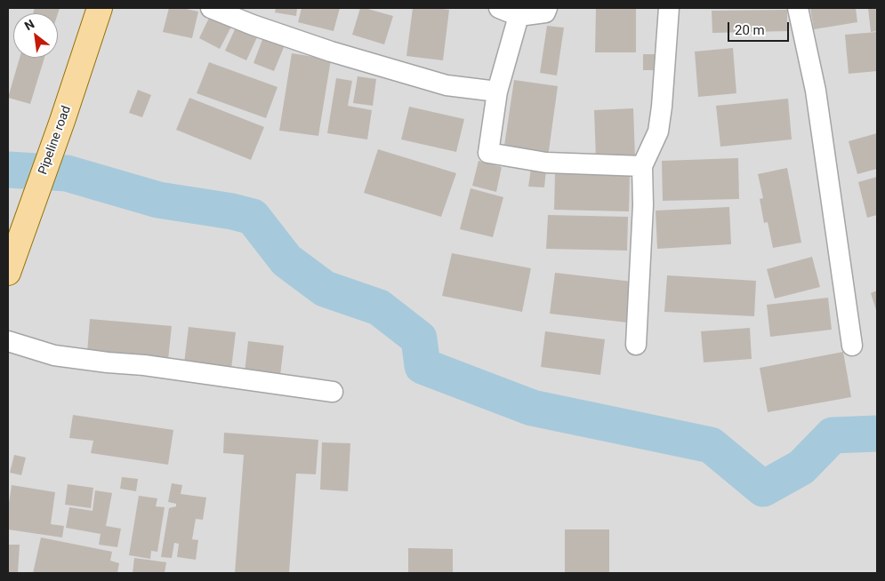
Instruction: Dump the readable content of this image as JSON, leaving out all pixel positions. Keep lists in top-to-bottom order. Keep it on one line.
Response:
{"streets":{"main road":["Pipeline road"]},"scale_bar":"20 m","north":"top left"}
